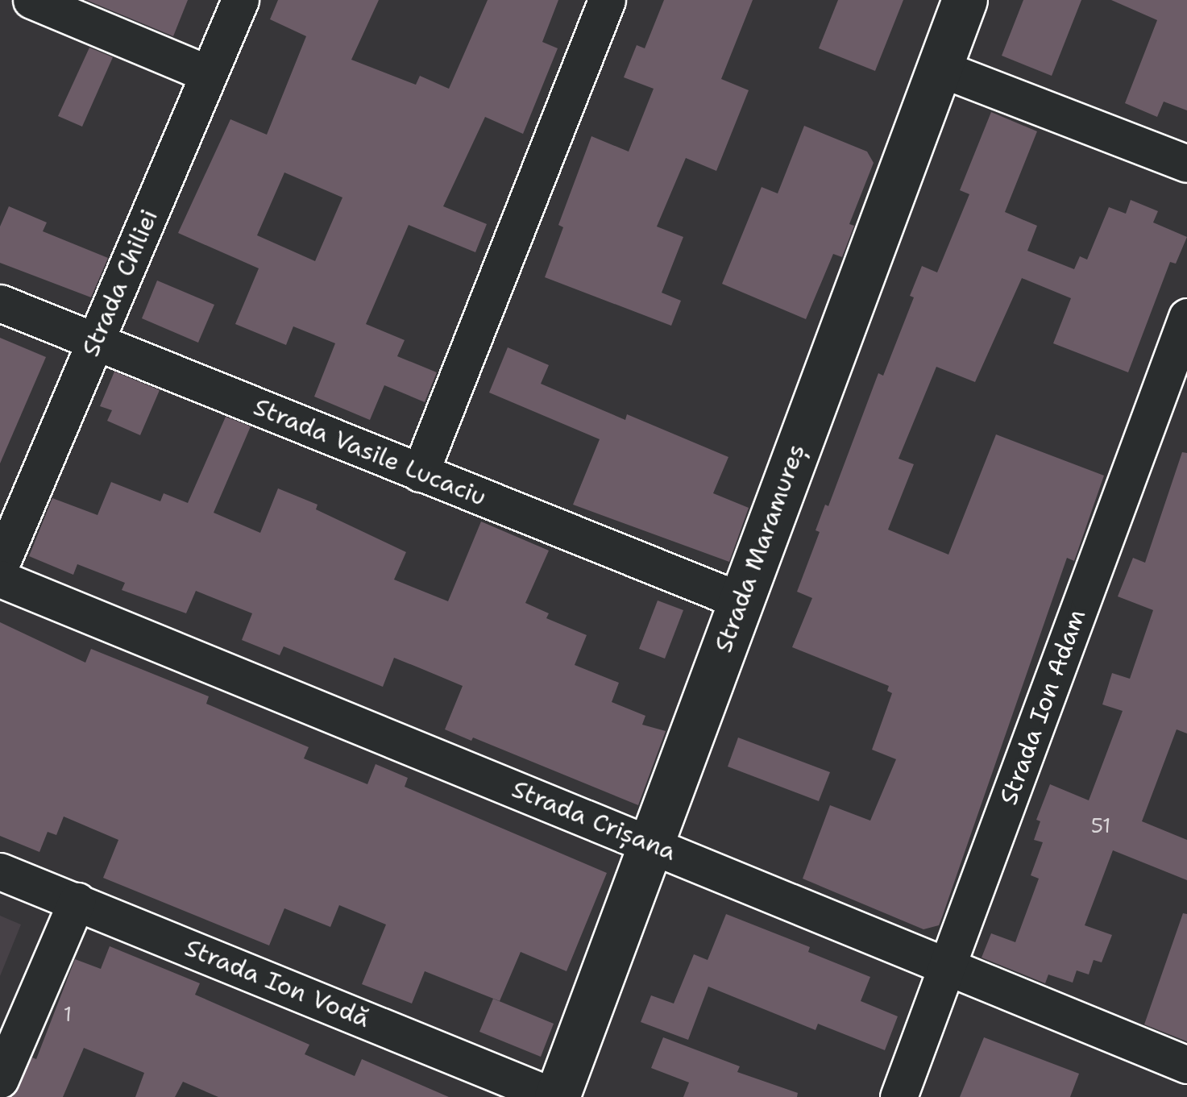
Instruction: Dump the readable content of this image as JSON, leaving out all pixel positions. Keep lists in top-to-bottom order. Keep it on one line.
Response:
{"streets":{"street":["Strada Chiliei","Strada Vasile Lucaciu","Strada Maramureș","Strada Ion Adam","Strada Crișana","Strada Ion Vodă"]},"crossings":[["Strada Chiliei","Strada Vasile Lucaciu"],["Strada Vasile Lucaciu","Strada Maramureș"],["Strada Maramureș","Strada Crișana"],["Strada Maramureș","Strada Ion Vodă"],["Strada Ion Adam","Strada Crișana"]],"house_numbers":["51","1"]}
